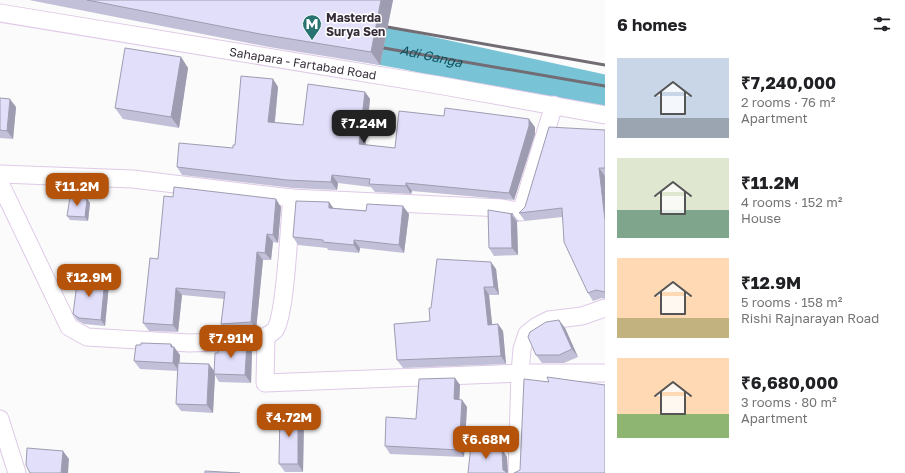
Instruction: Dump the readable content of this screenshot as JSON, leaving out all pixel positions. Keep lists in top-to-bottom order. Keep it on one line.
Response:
{"streets":{"street":["Sahapara - Fartabad Road"]},"water":["Adi Ganga"],"places":{"metro station":["Masterda Surya Sen"]},"page":{"heading":"6 homes","list":[{"name":"₹7,240,000","note":"2 rooms · 76 m² · Apartment"},{"name":"₹11.2M","note":"4 rooms · 152 m² · House"},{"name":"₹12.9M","note":"5 rooms · 158 m² · Rishi Rajnarayan Road"},{"name":"₹6,680,000","note":"3 rooms · 80 m² · Apartment"}],"price":["₹7.24M","₹11.2M","₹12.9M","₹7.91M","₹4.72M","₹6.68M"]}}
